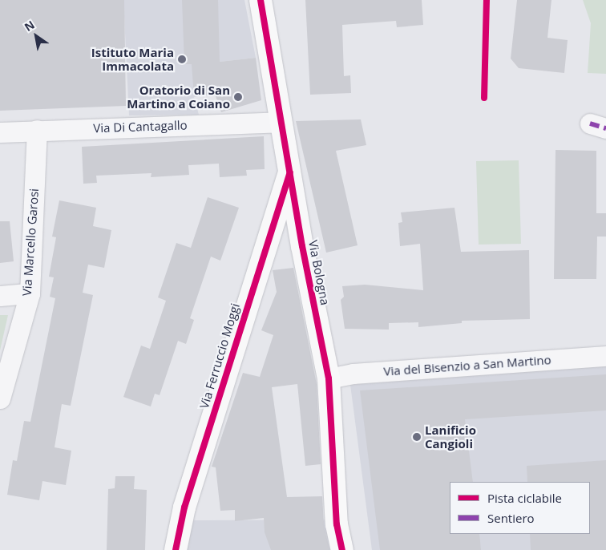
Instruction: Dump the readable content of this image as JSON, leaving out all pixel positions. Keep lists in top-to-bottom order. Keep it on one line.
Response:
{"streets":{"street":["Via Di Cantagallo","Via Marcello Garosi","Via Bologna","Via Ferruccio Moggi","Via del Bisenzio a San Martino"]},"crossings":[["Via Di Cantagallo","Via Marcello Garosi"],["Via Di Cantagallo","Via Bologna"],["Via Bologna","Via Ferruccio Moggi"],["Via Bologna","Via del Bisenzio a San Martino"]],"places":["Istituto Maria Immacolata","Oratorio di San Martino a Coiano","Lanificio Cangioli"],"legend":["Pista ciclabile","Sentiero"],"north":"top left"}
